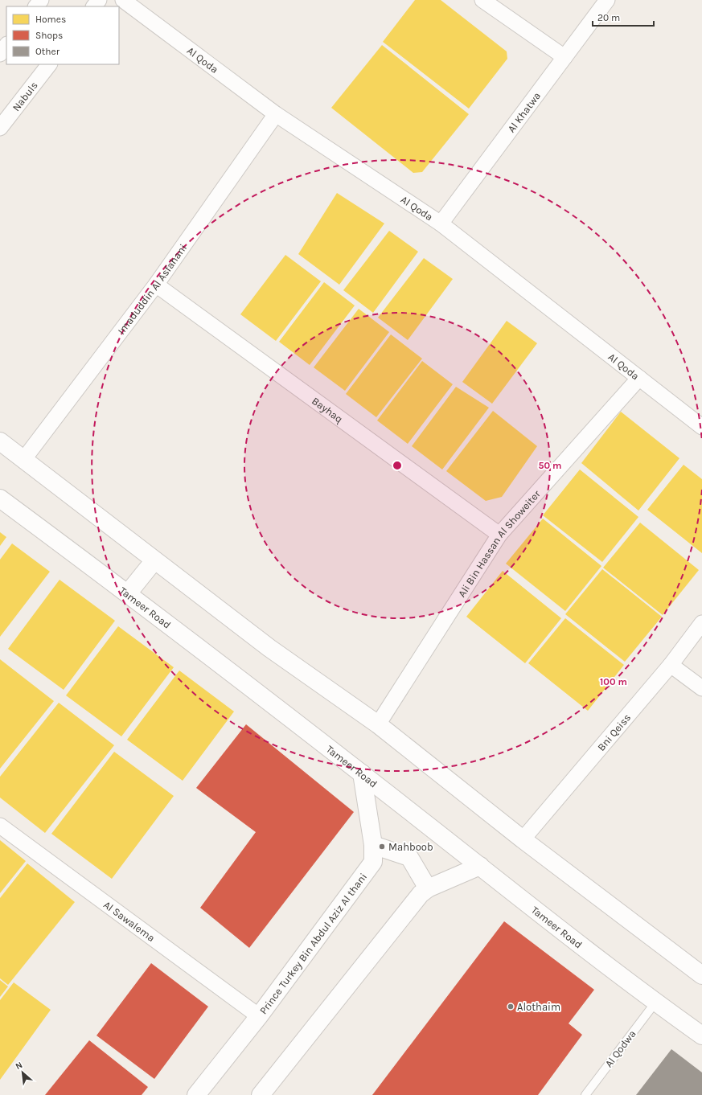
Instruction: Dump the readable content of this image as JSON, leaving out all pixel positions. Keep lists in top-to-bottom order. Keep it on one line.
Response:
{"streets":{"street":["Al Qoda","Nabuls","Al Khatwa","Imaduddin Al Asfahani","Bayhaq","Ali Bin Hassan Al Showeiter","Tameer Road","Bni Qeiss","Al Sawalema","Prince Turkey Bin Abdul Aziz Al thani"],"lane":["Al Qodwa"]},"crossings":[["Al Qoda","Al Khatwa"],["Al Qoda","Imaduddin Al Asfahani"],["Al Qoda","Ali Bin Hassan Al Showeiter"],["Imaduddin Al Asfahani","Bayhaq"],["Bayhaq","Ali Bin Hassan Al Showeiter"],["Tameer Road","Prince Turkey Bin Abdul Aziz Al thani"],["Tameer Road","Al Qodwa"],["Al Sawalema","Prince Turkey Bin Abdul Aziz Al thani"]],"places":["Mahboob","Alothaim"],"legend":["Homes","Shops","Other"],"scale_bar":"20 m","north":"top left","rings":["50 m","100 m"]}
